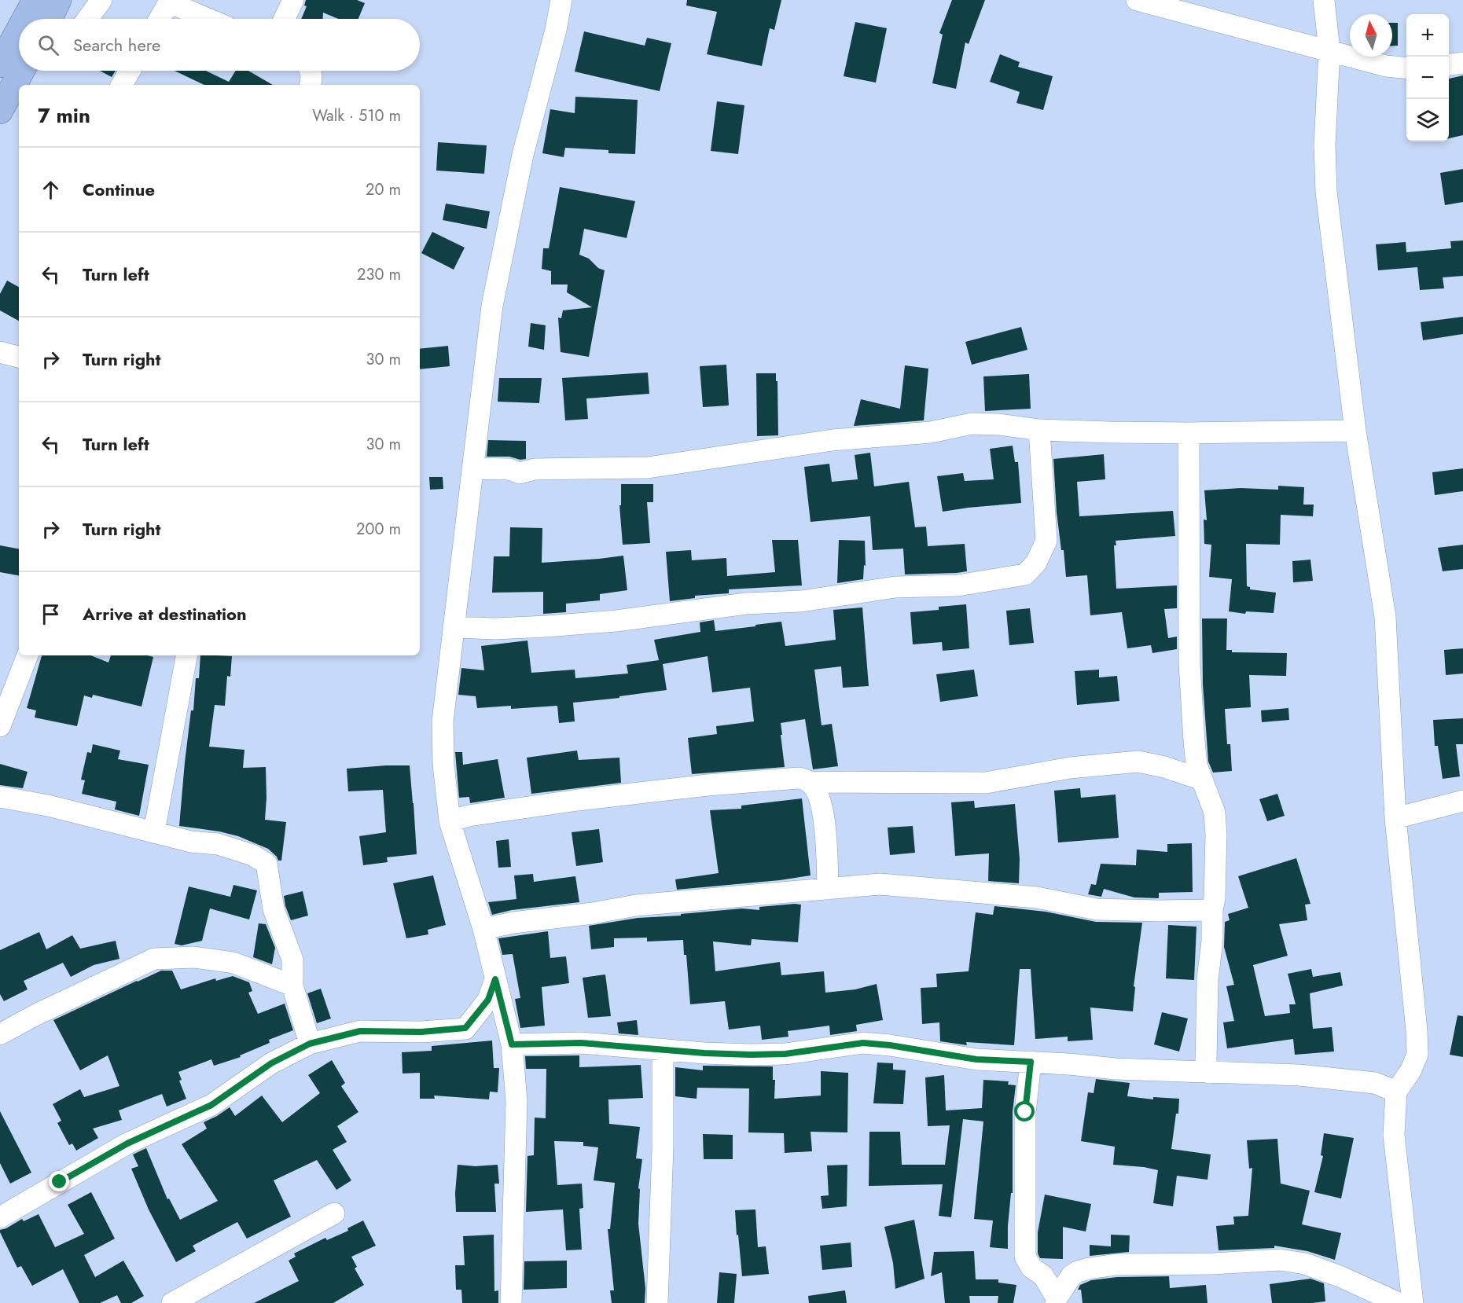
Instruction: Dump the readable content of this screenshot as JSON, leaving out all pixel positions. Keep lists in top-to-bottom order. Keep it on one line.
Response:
{"north":"top","page":{"map_buttons":["+","−"],"search":"Search here","heading":["7 min","Walk · 510 m"],"list":[["Continue","20 m"],["Turn left","230 m"],["Turn right","30 m"],["Turn left","30 m"],["Turn right","200 m"],"Arrive at destination"]}}
